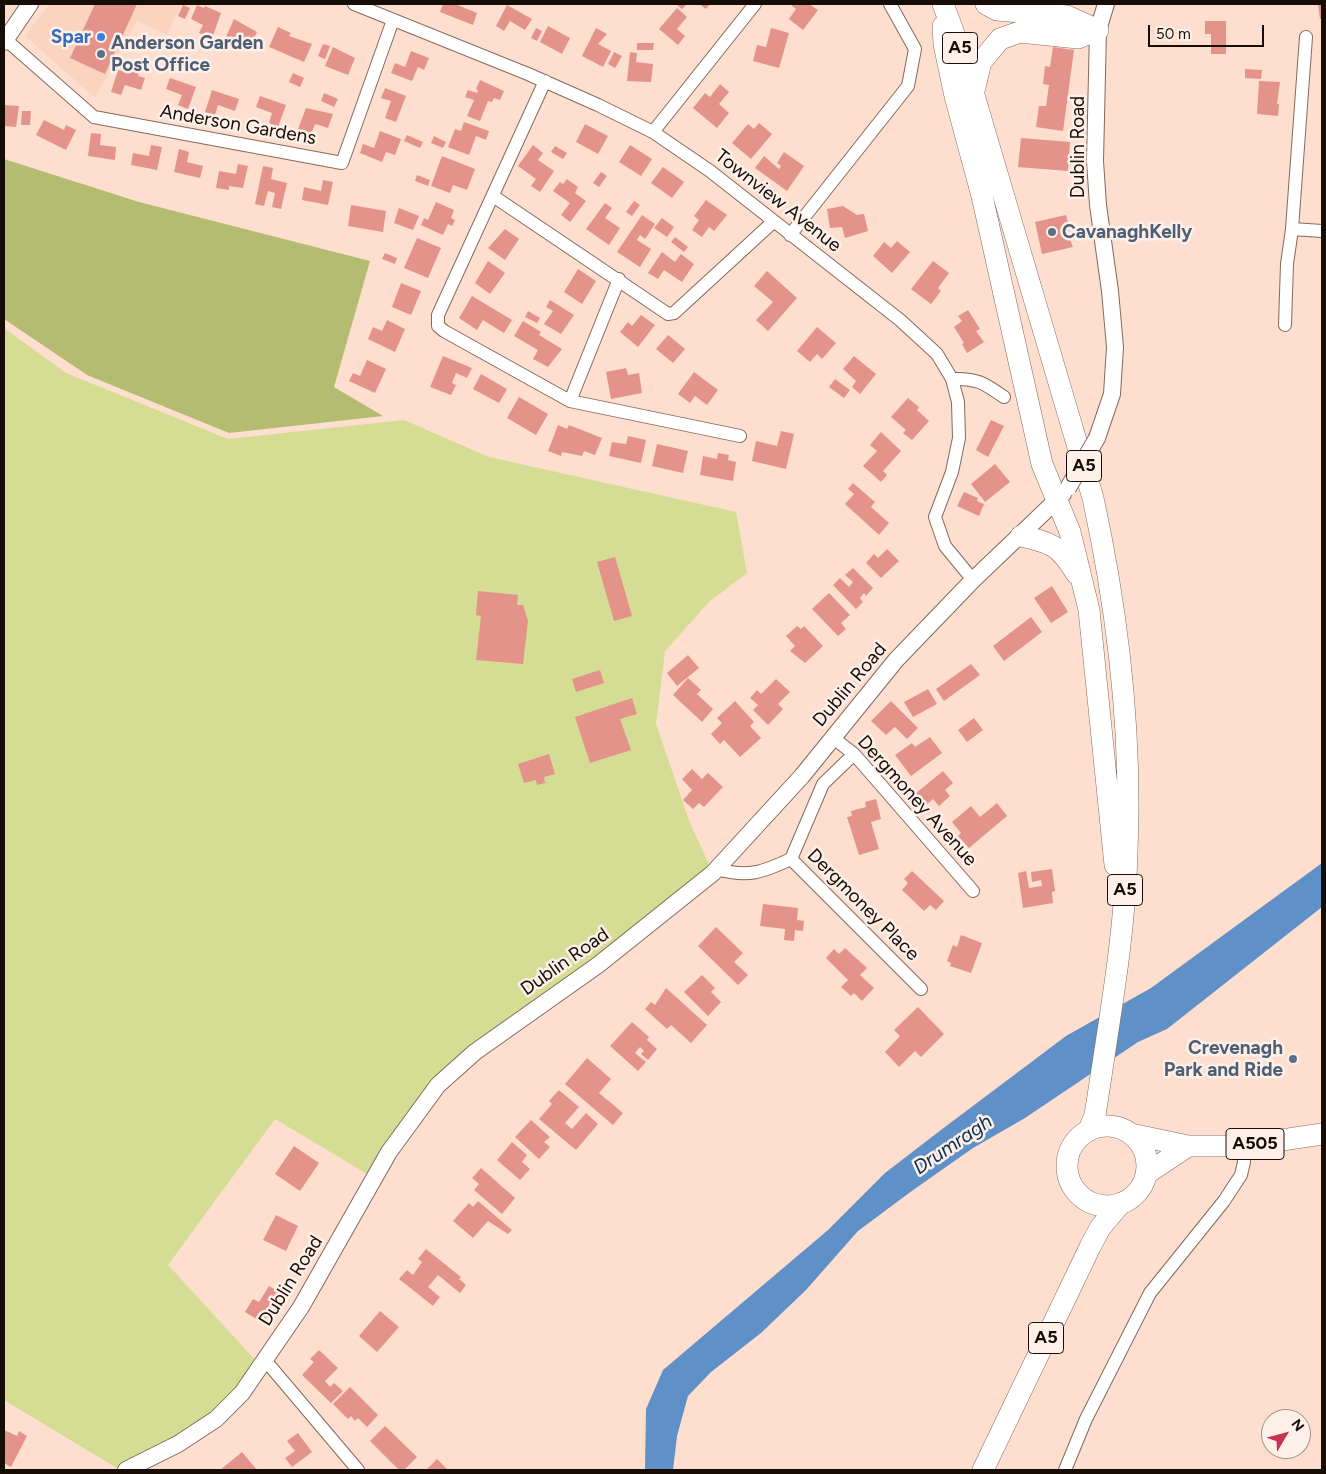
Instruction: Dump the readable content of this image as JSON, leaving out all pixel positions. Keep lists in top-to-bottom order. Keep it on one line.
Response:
{"streets":{"highway":["A5","A505"],"street":["Anderson Gardens","Dublin Road","Townview Avenue","Dergmoney Avenue","Dergmoney Place"]},"crossings":[["A5","A505"],["Anderson Gardens","Townview Avenue"],["Dublin Road","Townview Avenue"],["Dublin Road","Dergmoney Avenue"],["Dublin Road","Dergmoney Place"]],"water":["Drumragh"],"places":["Spar","Anderson Garden Post Office","CavanaghKelly","Crevenagh Park and Ride"],"scale_bar":"50 m","north":"top right"}
